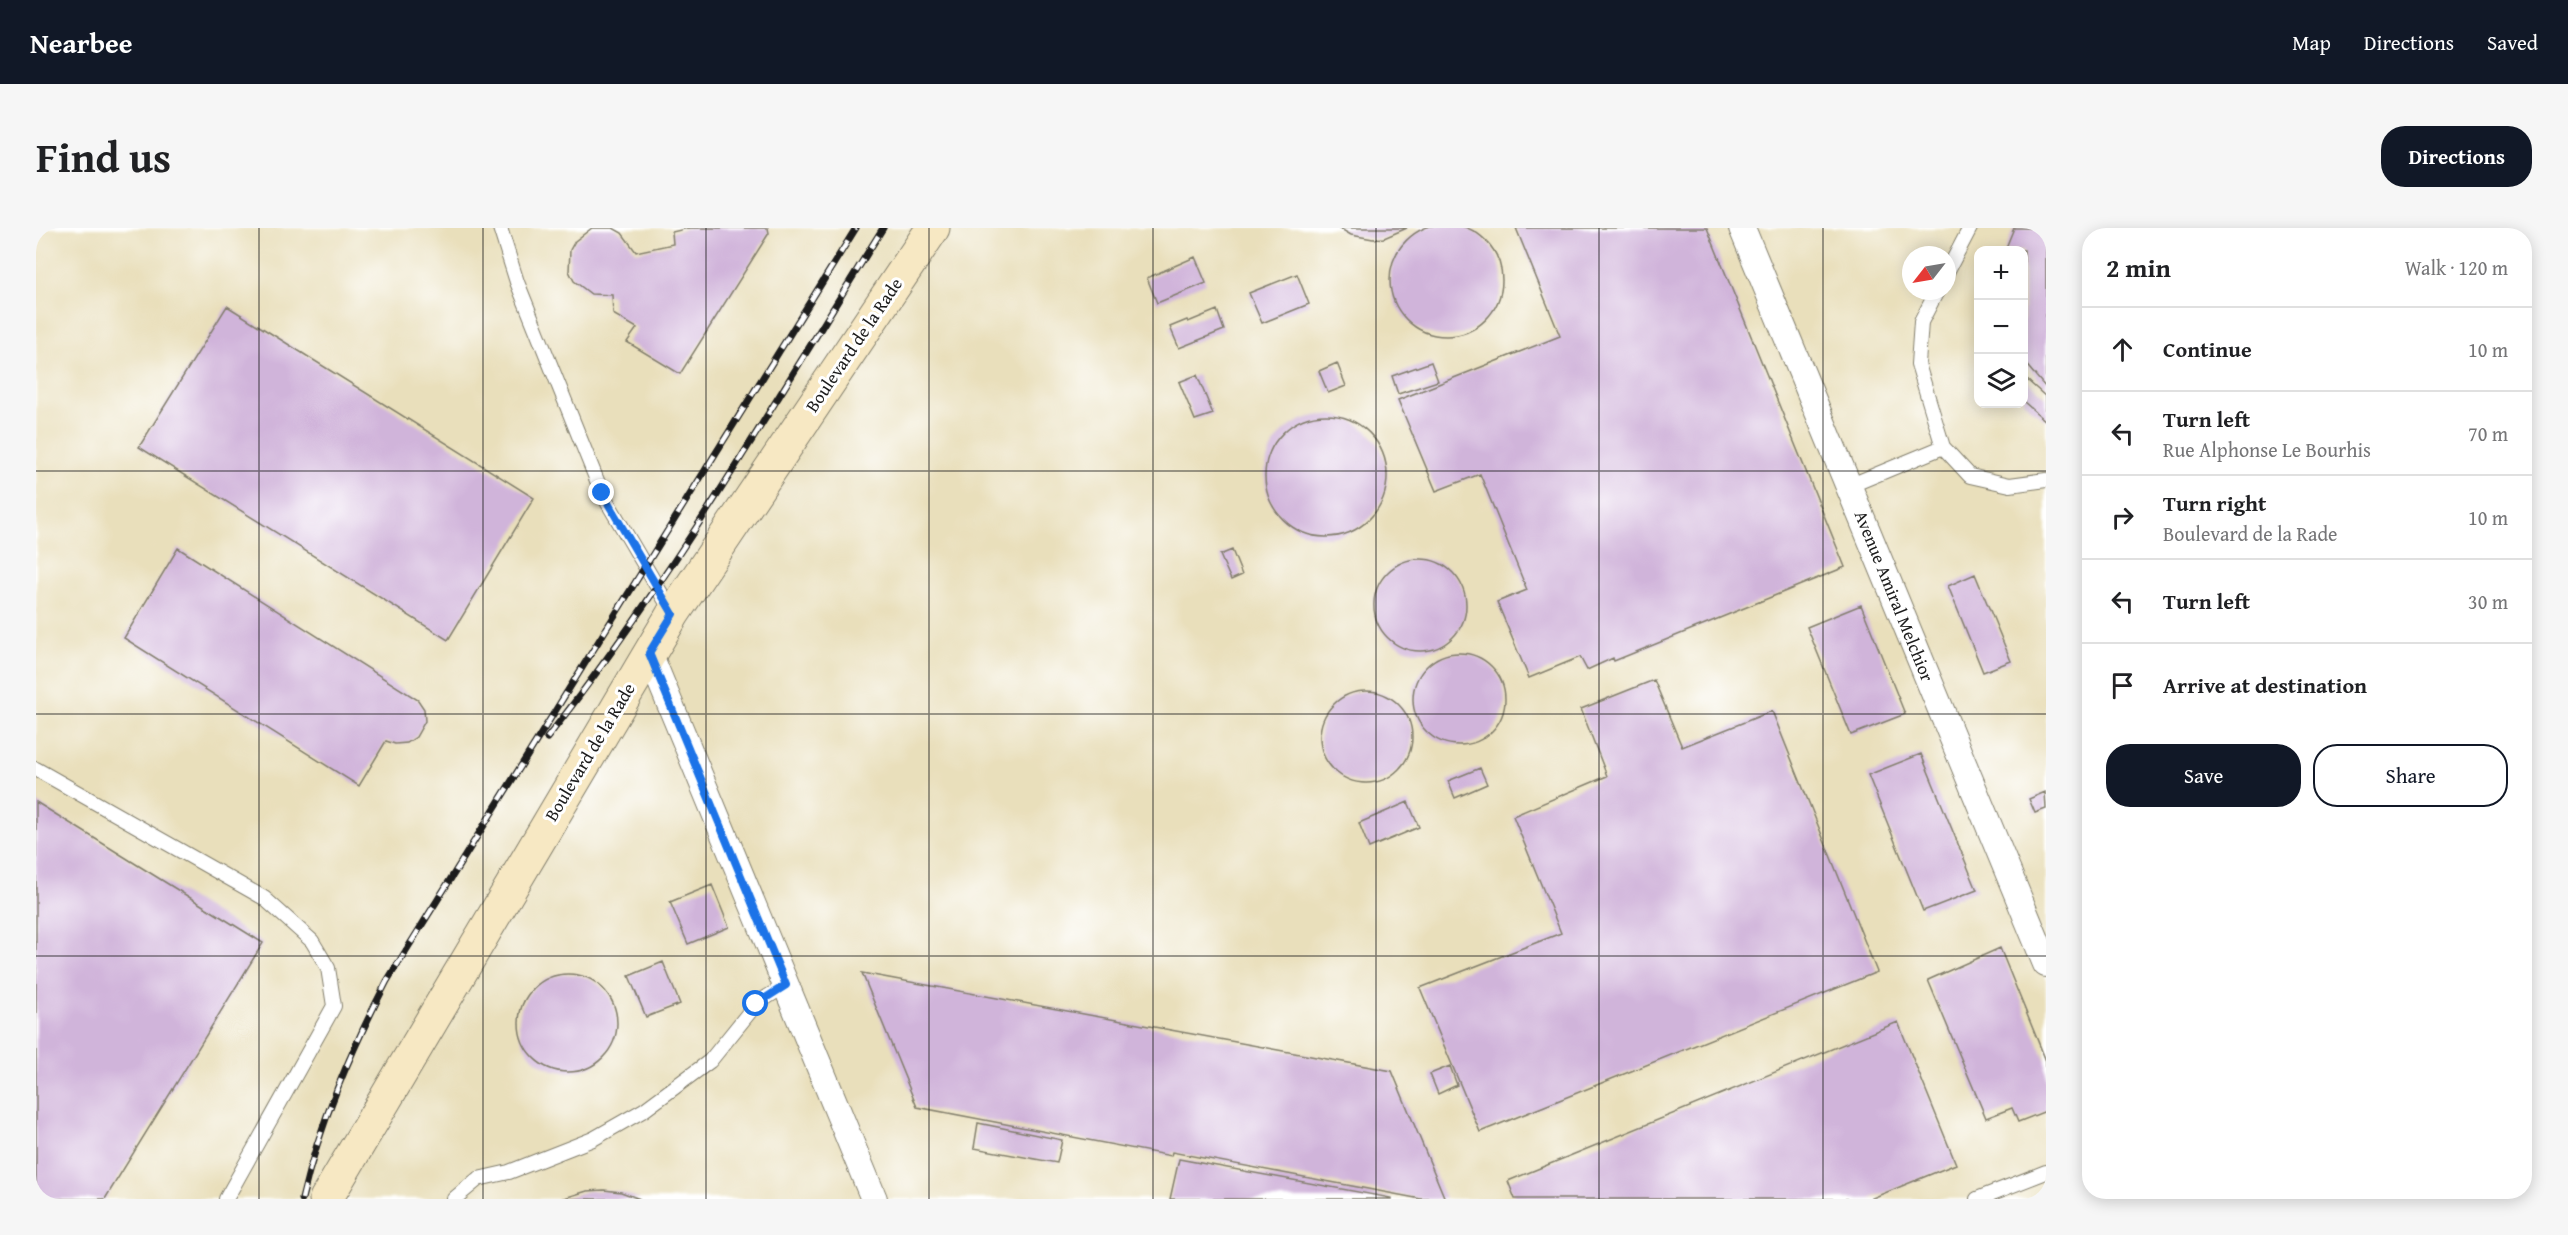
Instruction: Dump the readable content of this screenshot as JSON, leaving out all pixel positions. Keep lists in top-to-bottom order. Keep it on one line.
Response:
{"streets":{"street":["Boulevard de la Rade","Avenue Amiral Melchior"]},"north":"bottom left","page":{"header":"Nearbee","nav":["Map","Directions","Saved"],"title":"Find us","buttons":["Directions",["Save","Share"]],"heading":["2 min","Walk · 120 m"],"map_buttons":["+","−"],"list":[["Continue","10 m"],["Turn left","Rue Alphonse Le Bourhis","70 m"],["Turn right","Boulevard de la Rade","10 m"],["Turn left","30 m"],"Arrive at destination"]}}
